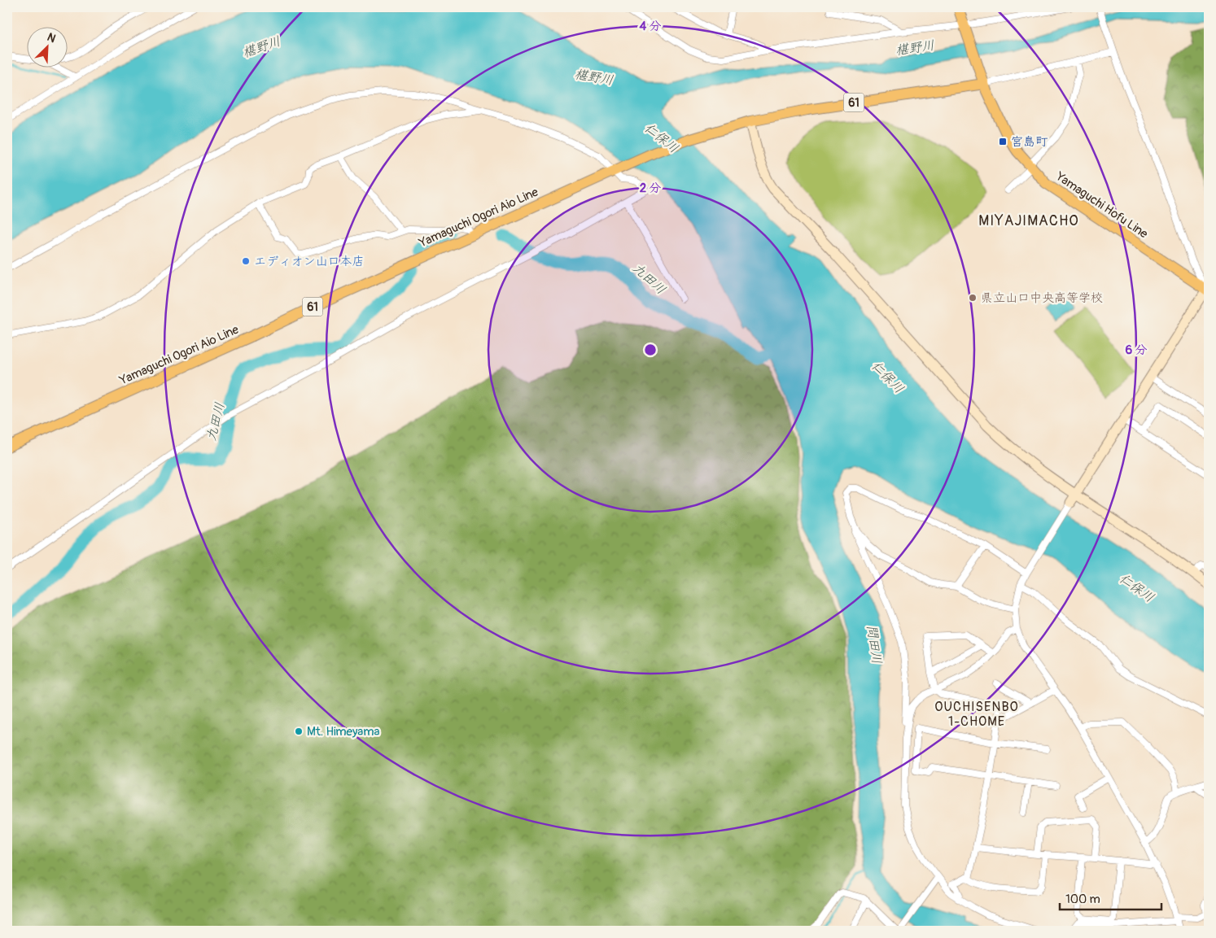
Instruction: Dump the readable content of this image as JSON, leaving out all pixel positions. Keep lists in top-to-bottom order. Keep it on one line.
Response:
{"streets":{"main road":["61","Yamaguchi Hofu Line","Yamaguchi Ogori Aio Line"]},"crossings":[["Yamaguchi Hofu Line","Yamaguchi Ogori Aio Line"]],"districts":["MIYAJIMACHO","OUCHISENBO 1-CHOME"],"water":["椹野川","仁保川","九田川","問田川"],"places":{"transit":["宮島町"],"other":["エディオン山口本店","県立山口中央高等学校","Mt. Himeyama"]},"scale_bar":"100 m","north":"top right","rings":["4 分","2 分","6 分"]}
